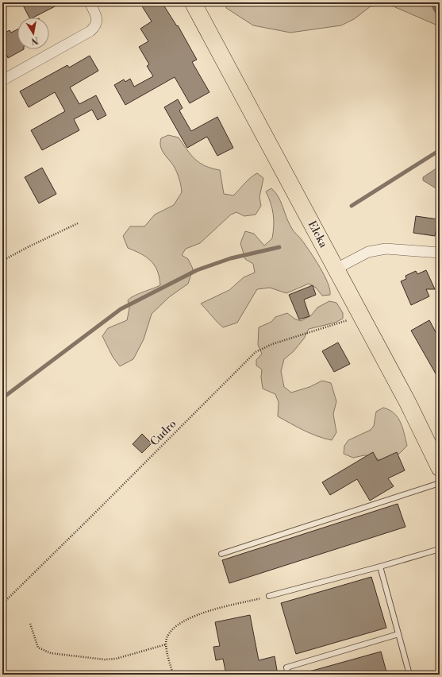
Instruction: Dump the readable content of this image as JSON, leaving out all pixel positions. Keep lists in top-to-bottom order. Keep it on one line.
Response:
{"streets":{"main road":["Ełcka"],"path":["Cudro"]},"crossings":[["Ełcka","Cudro"]],"north":"bottom"}
